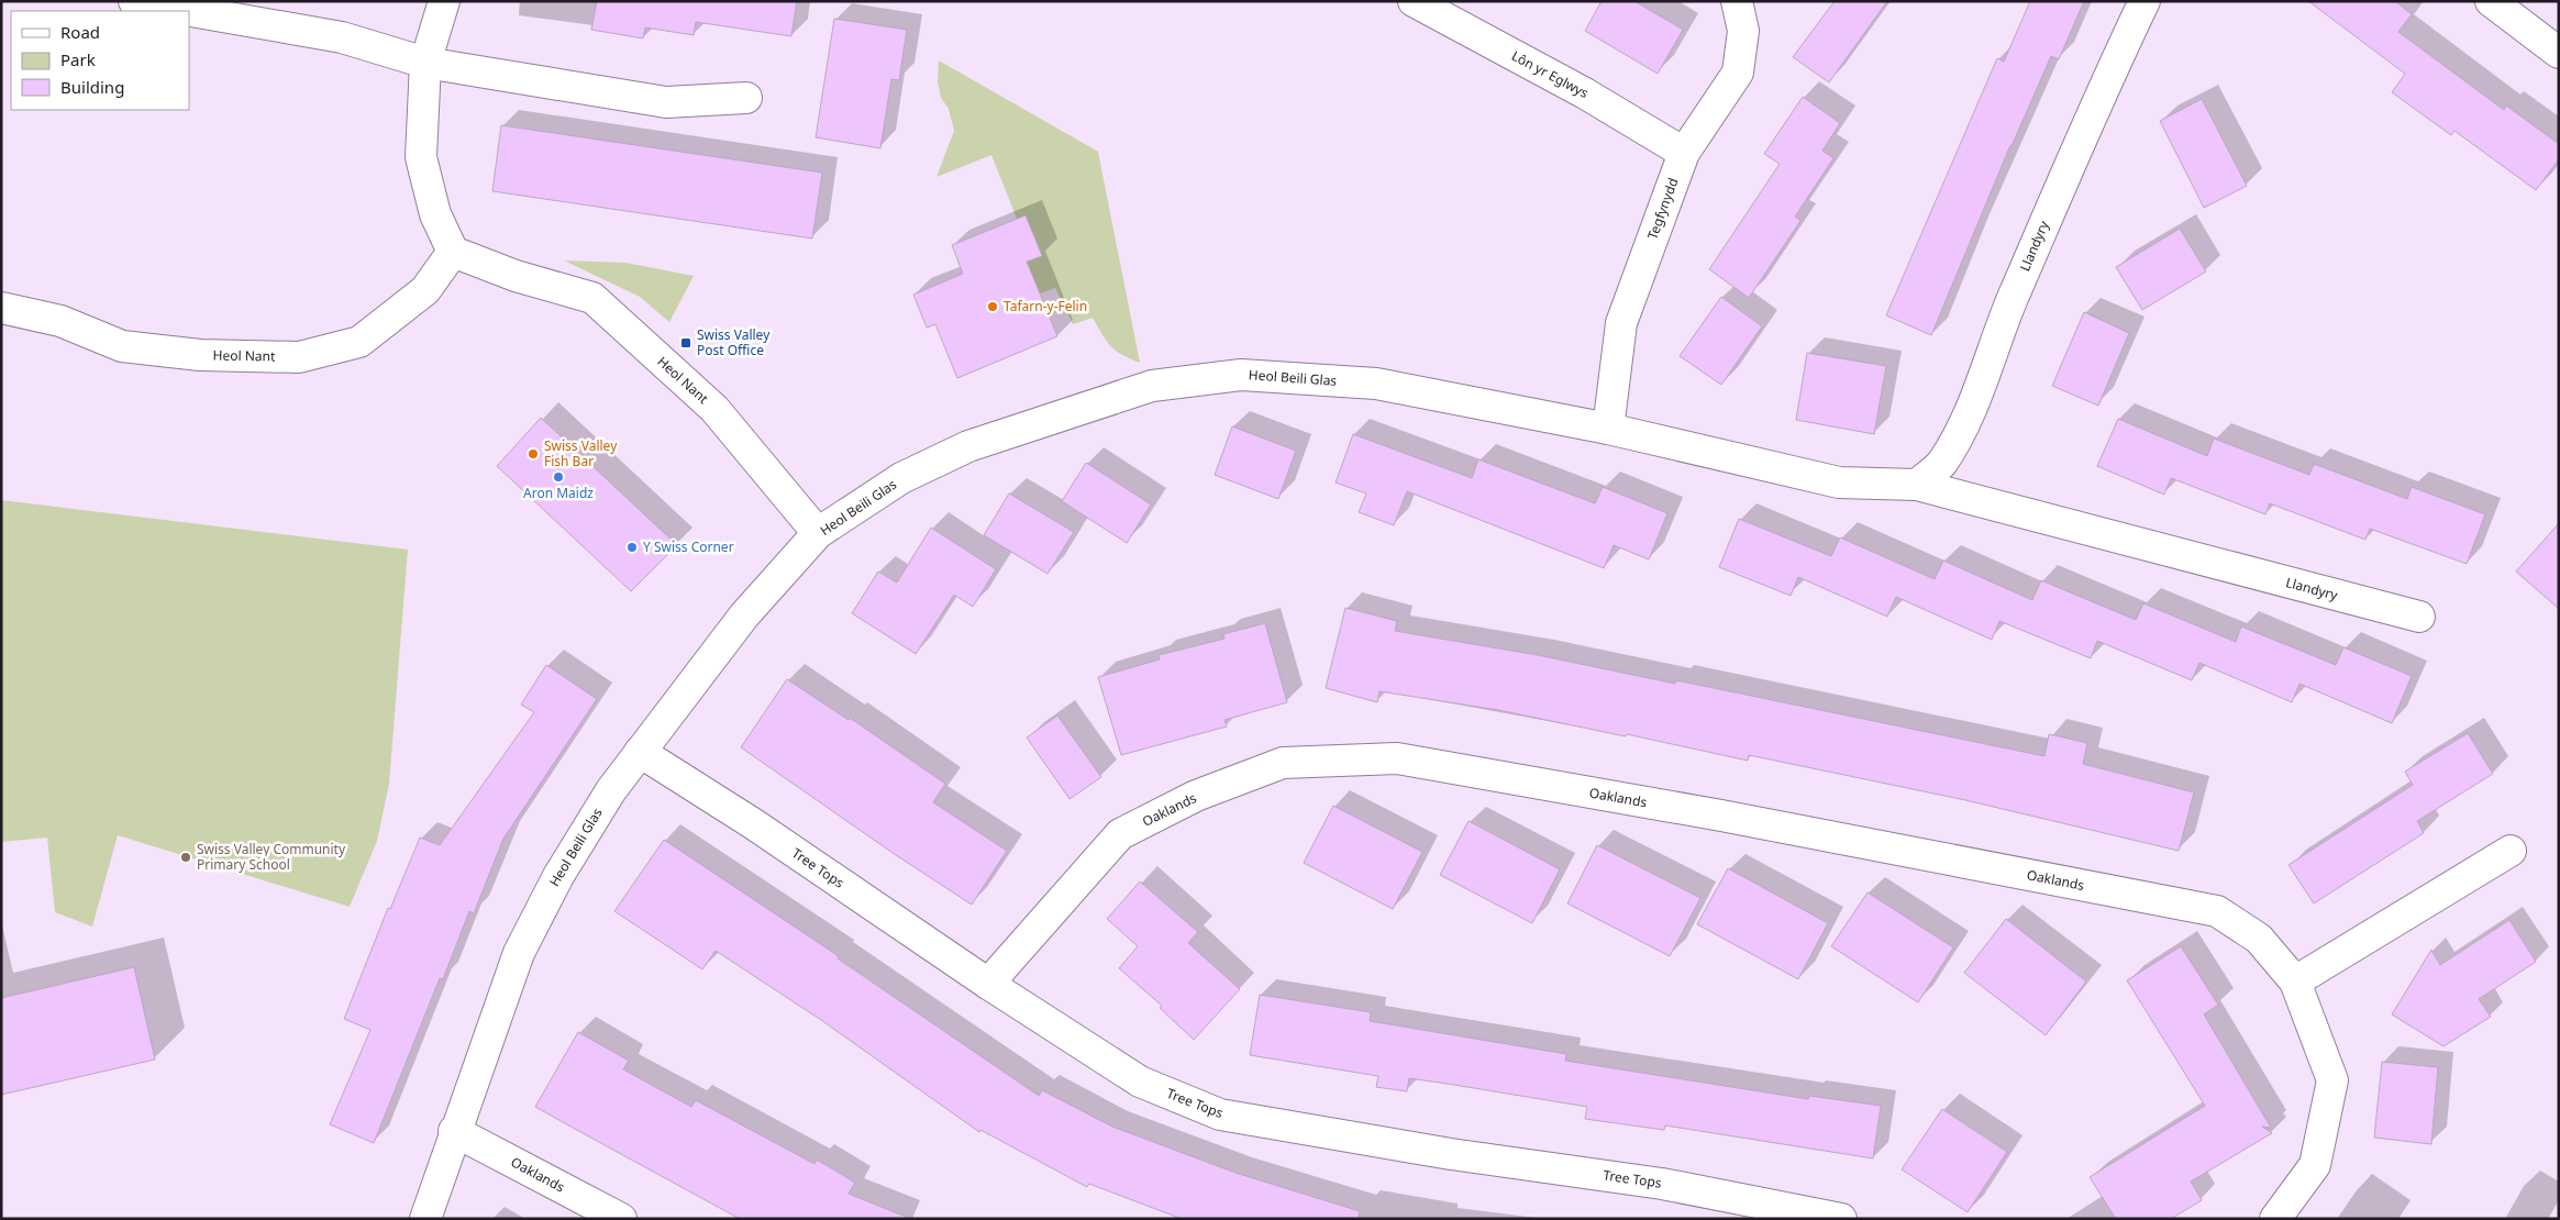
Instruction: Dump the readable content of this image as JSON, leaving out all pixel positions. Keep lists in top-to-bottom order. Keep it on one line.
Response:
{"streets":{"street":["Lôn yr Eglwys","Tegfynydd","Llandyry","Heol Nant","Heol Beili Glas","Oaklands","Tree Tops"]},"crossings":[["Lôn yr Eglwys","Tegfynydd"],["Tegfynydd","Llandyry"],["Tegfynydd","Heol Beili Glas"],["Llandyry","Heol Beili Glas"],["Heol Nant","Heol Beili Glas"],["Heol Beili Glas","Oaklands"],["Heol Beili Glas","Tree Tops"],["Oaklands","Tree Tops"]],"places":{"other":["Tafarn-y-Felin","Swiss Valley Fish Bar","Aron Maidz","Y Swiss Corner","Swiss Valley Community Primary School"],"transit":["Swiss Valley Post Office"]},"legend":["Road","Park","Building"]}
